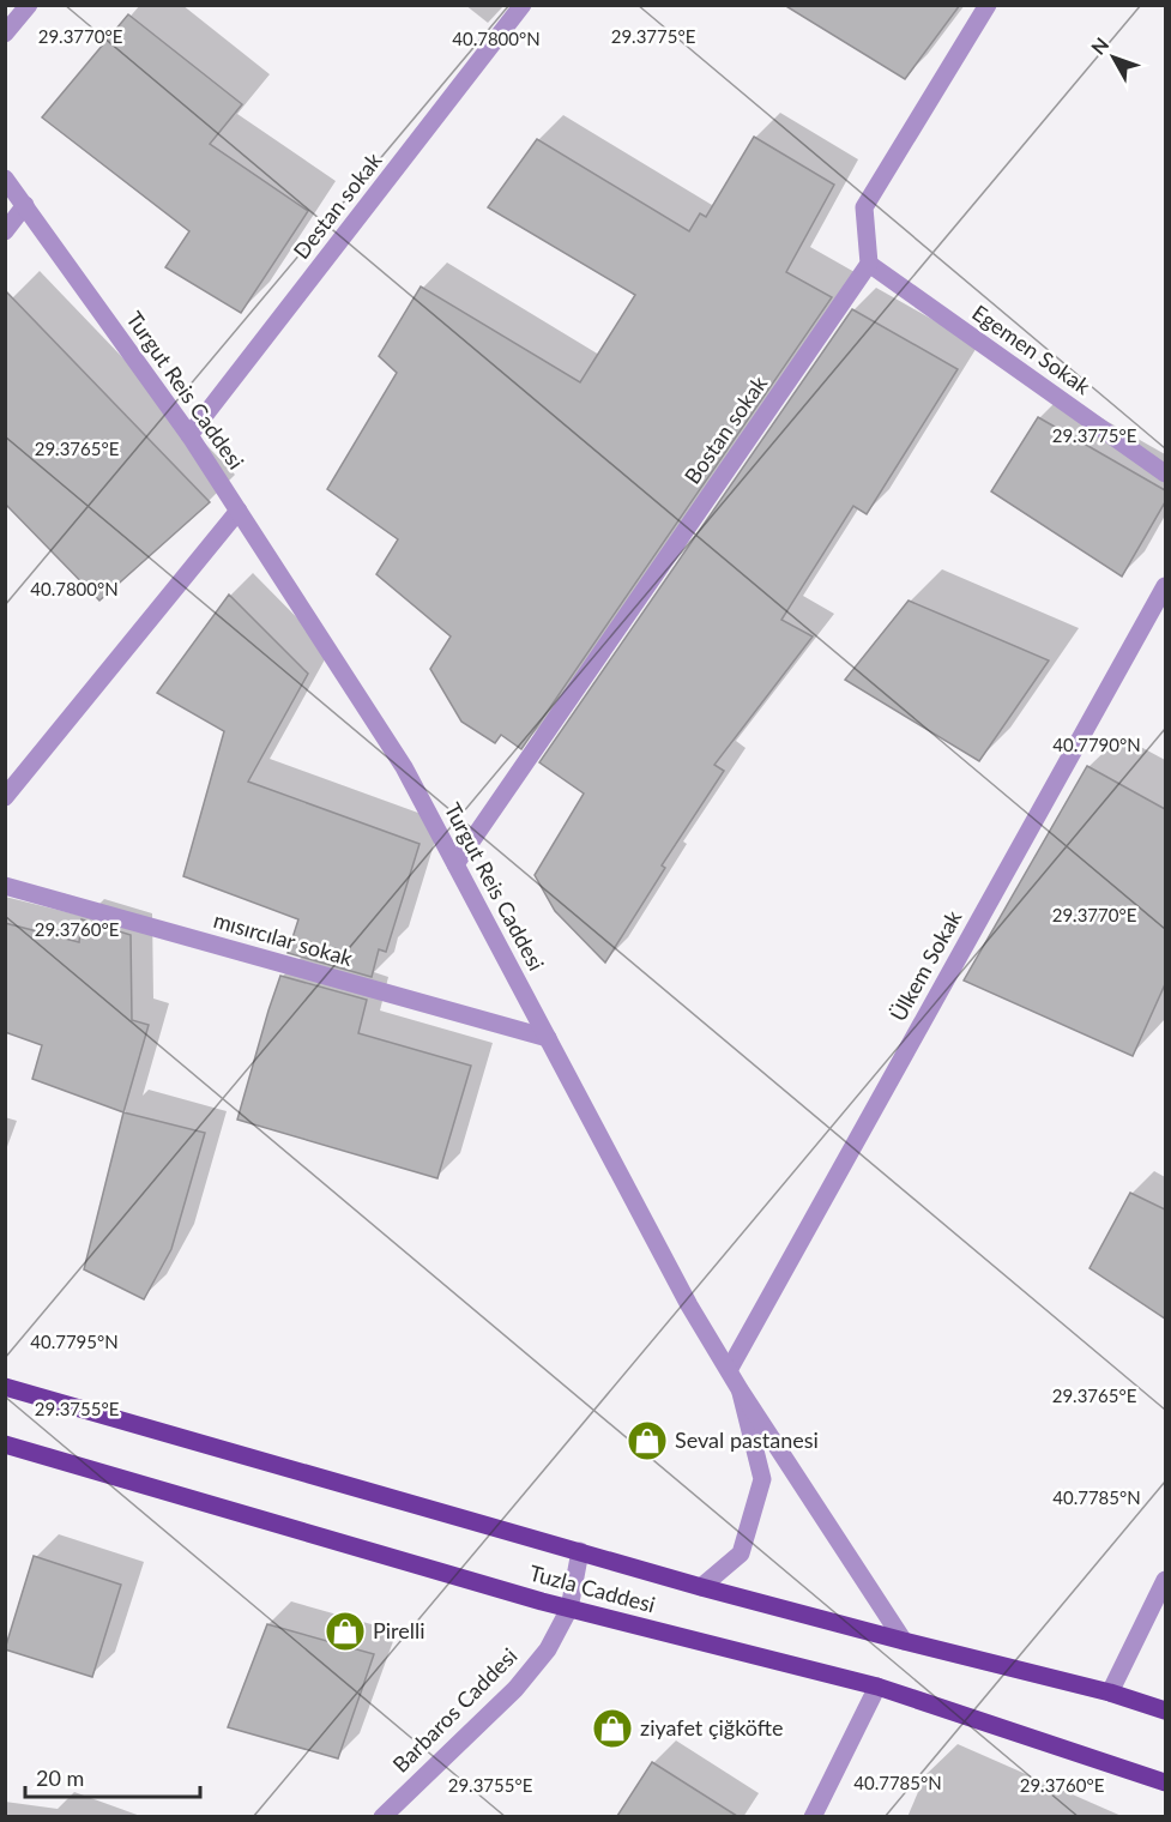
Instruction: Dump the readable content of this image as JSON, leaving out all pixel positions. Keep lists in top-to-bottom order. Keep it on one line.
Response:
{"streets":{"main road":["Tuzla Caddesi"],"street":["Destan sokak","Egemen Sokak","Turgut Reis Caddesi","Bostan sokak","mısırcılar sokak","Ülkem Sokak","Barbaros Caddesi"]},"crossings":[["Destan sokak","Turgut Reis Caddesi"],["Egemen Sokak","Bostan sokak"],["Turgut Reis Caddesi","Bostan sokak"],["Turgut Reis Caddesi","mısırcılar sokak"],["Turgut Reis Caddesi","Ülkem Sokak"],["Turgut Reis Caddesi","Tuzla Caddesi"],["Tuzla Caddesi","Barbaros Caddesi"]],"places":{"shop":["Seval pastanesi","Pirelli","ziyafet çiğköfte"]},"scale_bar":"20 m","north":"top left","coordinates":["29.3770°E","29.3775°E","40.7800°N","29.3765°E","40.7790°N","29.3760°E","40.7795°N","29.3755°E","40.7785°N"]}
